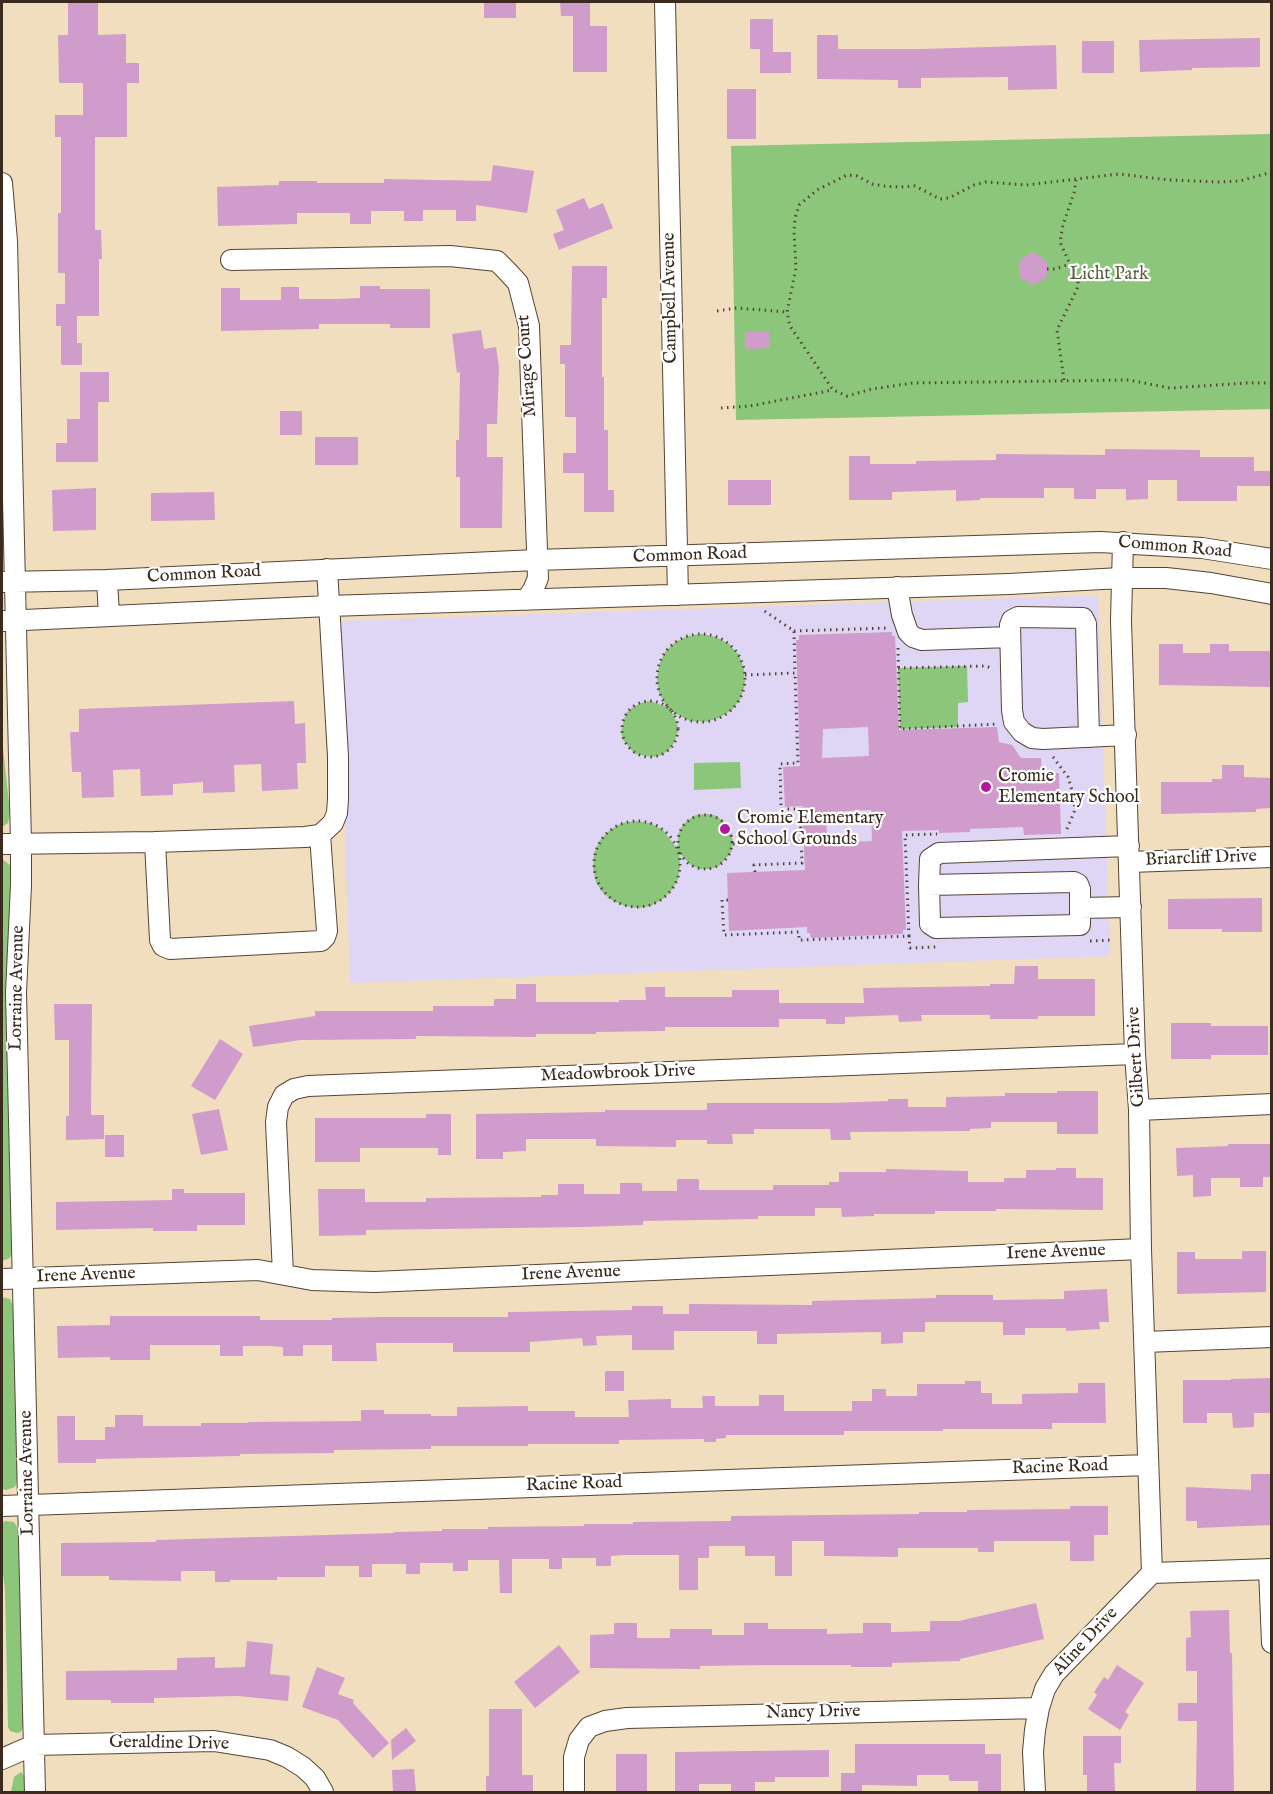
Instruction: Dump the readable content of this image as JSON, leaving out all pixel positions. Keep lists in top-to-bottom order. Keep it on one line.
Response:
{"streets":{"street":["Campbell Avenue","Mirage Court","Common Road","Briarcliff Drive","Lorraine Avenue","Gilbert Drive","Meadowbrook Drive","Irene Avenue","Racine Road","Aline Drive","Nancy Drive","Geraldine Drive"]},"crossings":[["Campbell Avenue","Common Road"],["Mirage Court","Common Road"],["Common Road","Lorraine Avenue"],["Common Road","Gilbert Drive"],["Briarcliff Drive","Gilbert Drive"],["Lorraine Avenue","Irene Avenue"],["Lorraine Avenue","Racine Road"],["Lorraine Avenue","Geraldine Drive"],["Gilbert Drive","Meadowbrook Drive"],["Gilbert Drive","Irene Avenue"],["Gilbert Drive","Racine Road"],["Gilbert Drive","Aline Drive"],["Meadowbrook Drive","Irene Avenue"],["Aline Drive","Nancy Drive"]],"parks":["Licht Park"],"places":["Cromie Elementary School","Cromie Elementary School Grounds"]}
